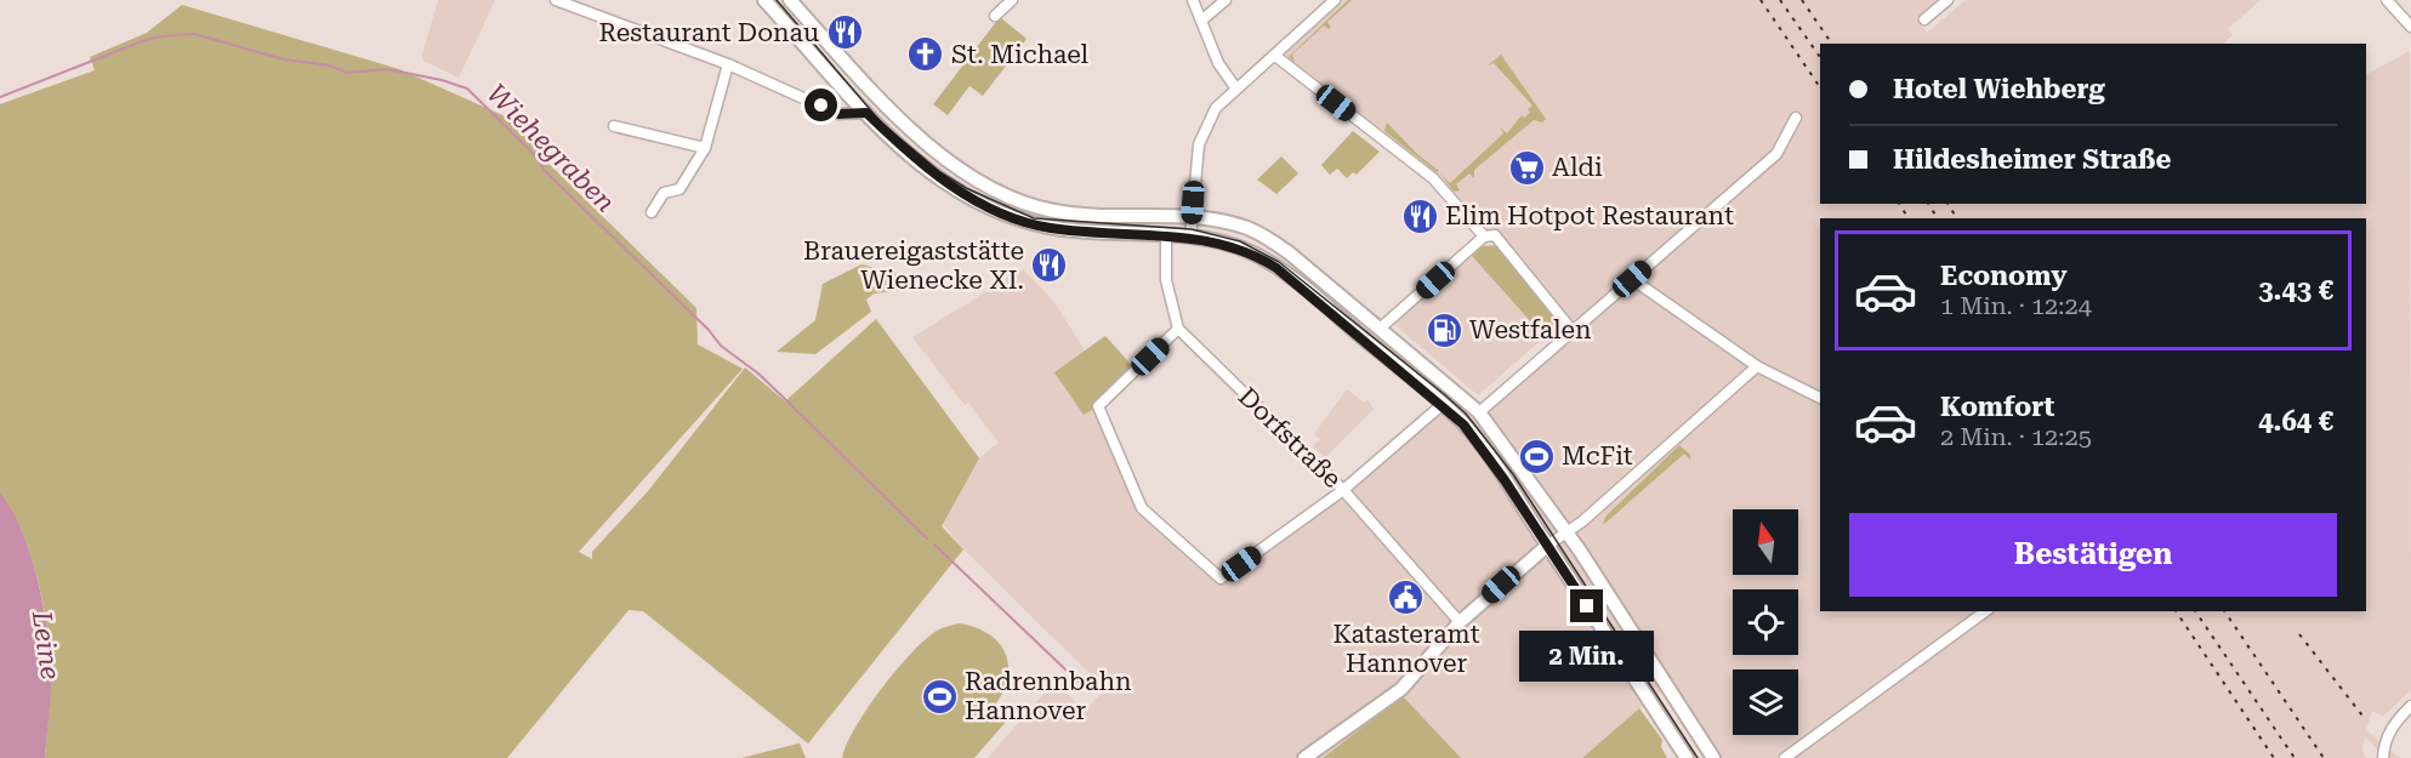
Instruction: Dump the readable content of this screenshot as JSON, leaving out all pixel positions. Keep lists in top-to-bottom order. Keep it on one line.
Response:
{"streets":{"street":["Dorfstraße"]},"water":["Wiehegraben","Leine"],"places":{"restaurant":["Restaurant Donau","Elim Hotpot Restaurant","Brauereigaststätte Wienecke XI."],"church":["St. Michael"],"supermarket":["Aldi"],"fuel station":["Westfalen"],"sports":["McFit","Radrennbahn Hannover"],"public building":["Katasteramt Hannover"]},"north":"top","page":{"banner":["Hotel Wiehberg","Hildesheimer Straße"],"list":[{"name":"Economy","note":"1 Min. · 12:24","value":"3.43 €"},{"name":"Komfort","note":"2 Min. · 12:25","value":"4.64 €"}],"buttons":"Bestätigen","bubble":"2 Min."}}
